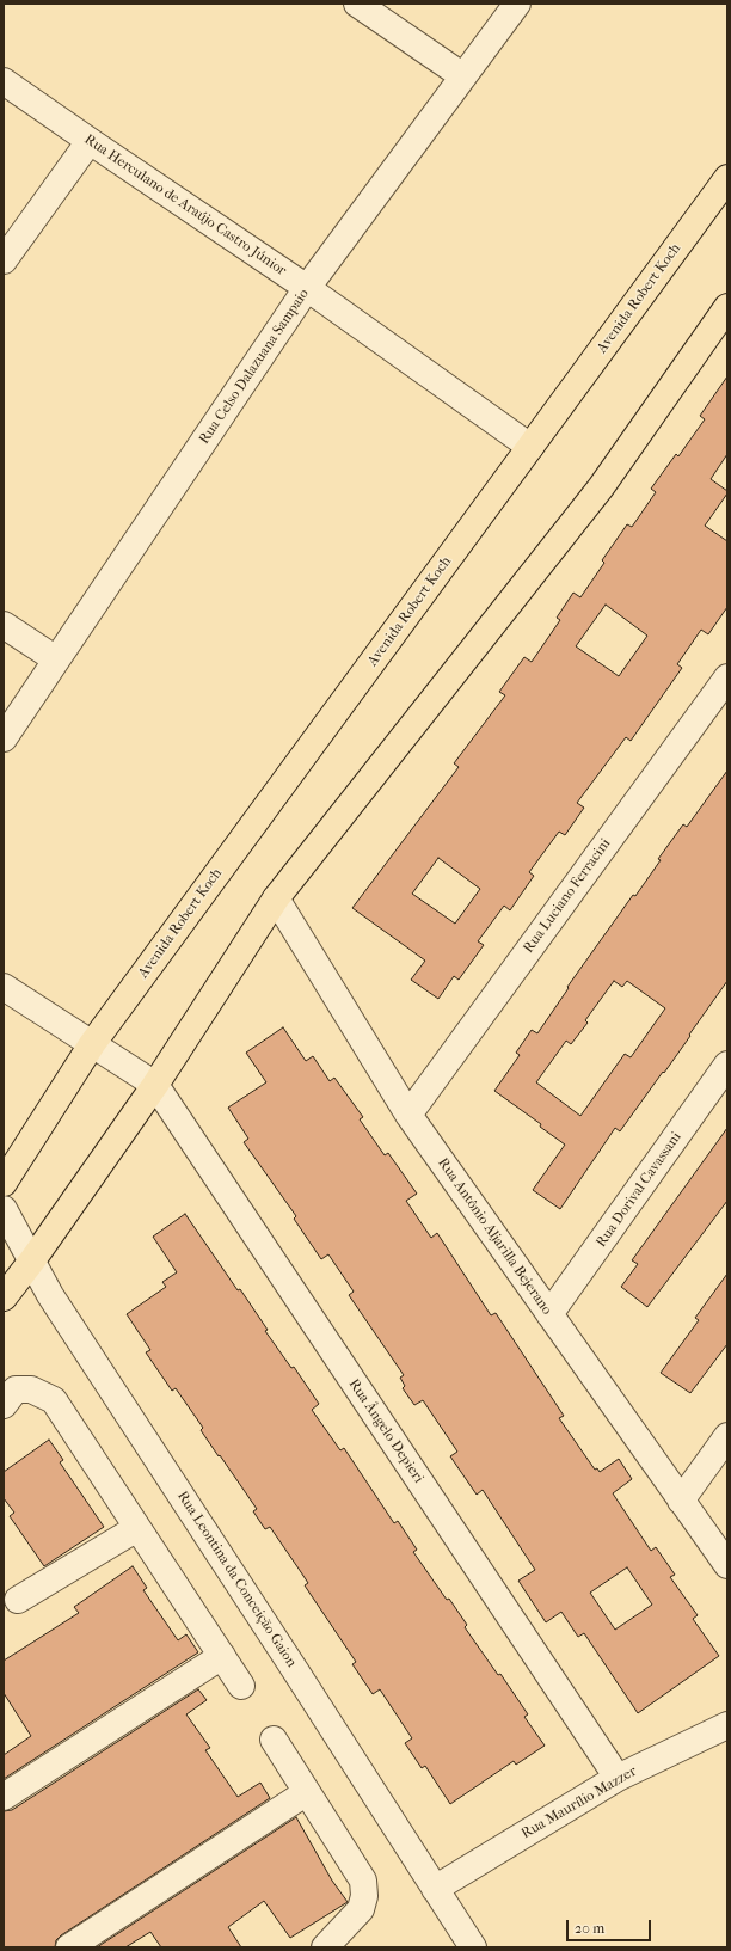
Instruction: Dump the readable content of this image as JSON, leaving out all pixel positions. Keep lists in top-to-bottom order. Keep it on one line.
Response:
{"streets":{"main road":["Avenida Robert Koch"],"street":["Rua Herculano de Araújo Castro Júnior","Rua Celso Dalazuana Sampaio","Rua Luciano Ferracini","Rua Dorival Cavassani","Rua Antônio Aljarilla Bejerano","Rua Ângelo Depieri","Rua Leontina da Conceição Gaion","Rua Maurílio Mazzer"]},"crossings":[["Rua Herculano de Araújo Castro Júnior","Avenida Robert Koch"],["Rua Herculano de Araújo Castro Júnior","Rua Celso Dalazuana Sampaio"],["Rua Luciano Ferracini","Rua Antônio Aljarilla Bejerano"],["Rua Dorival Cavassani","Rua Antônio Aljarilla Bejerano"],["Rua Ângelo Depieri","Rua Maurílio Mazzer"],["Rua Leontina da Conceição Gaion","Rua Maurílio Mazzer"]],"scale_bar":"20 m"}
